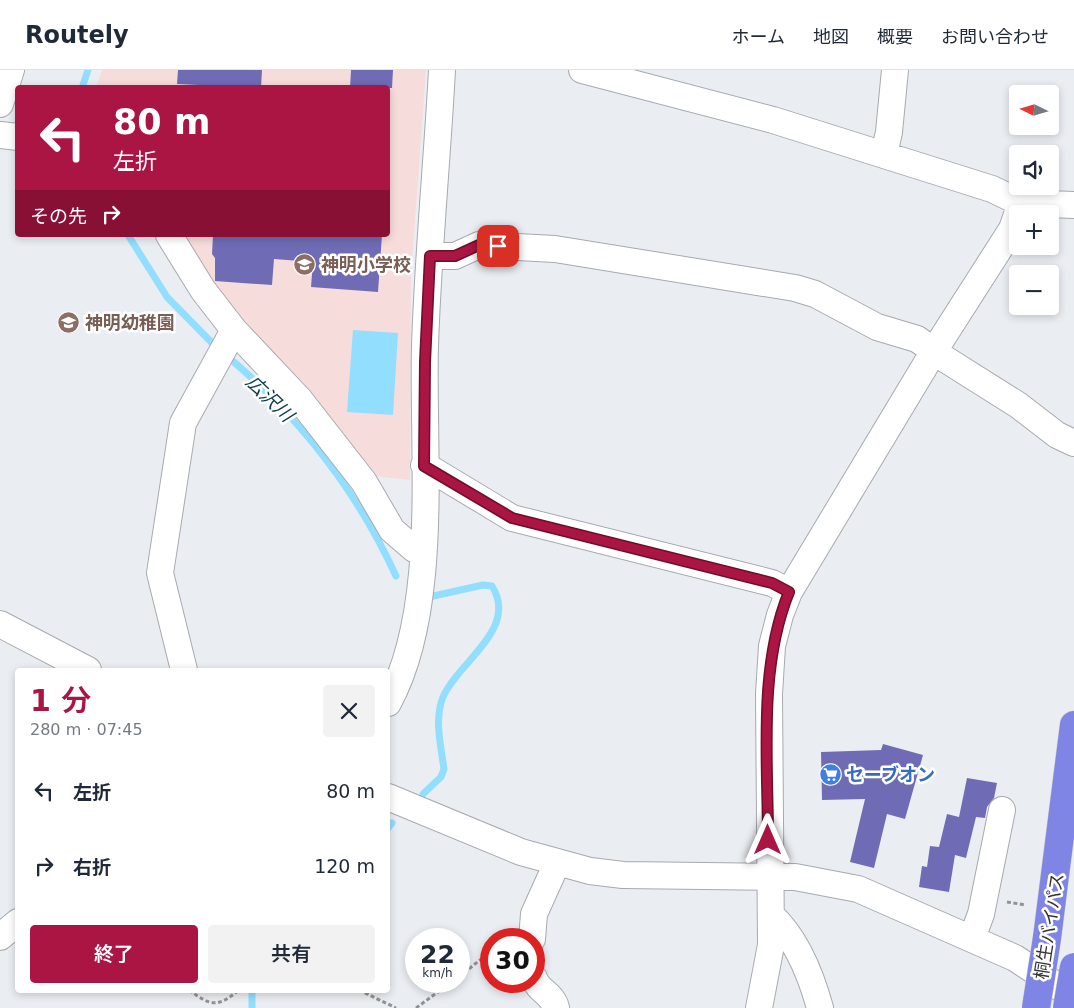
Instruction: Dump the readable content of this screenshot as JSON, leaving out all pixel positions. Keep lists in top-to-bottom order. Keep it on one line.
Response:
{"streets":{"highway":["桐生バイパス"]},"water":["広沢川"],"places":{"school or university":["神明小学校","神明幼稚園"],"supermarket":["セーブオン"]},"north":"left","page":{"header":"Routely","nav":["ホーム","地図","概要","お問い合わせ"],"map_buttons":["+","−"],"turn":["80 m","左折"],"then":"その先","heading":["1 分","280 m · 07:45"],"list":[{"name":"左折","value":"80 m"},{"name":"右折","value":"120 m"}],"buttons":["終了","共有"],"speed":"22 km/h","limit":"30"}}
